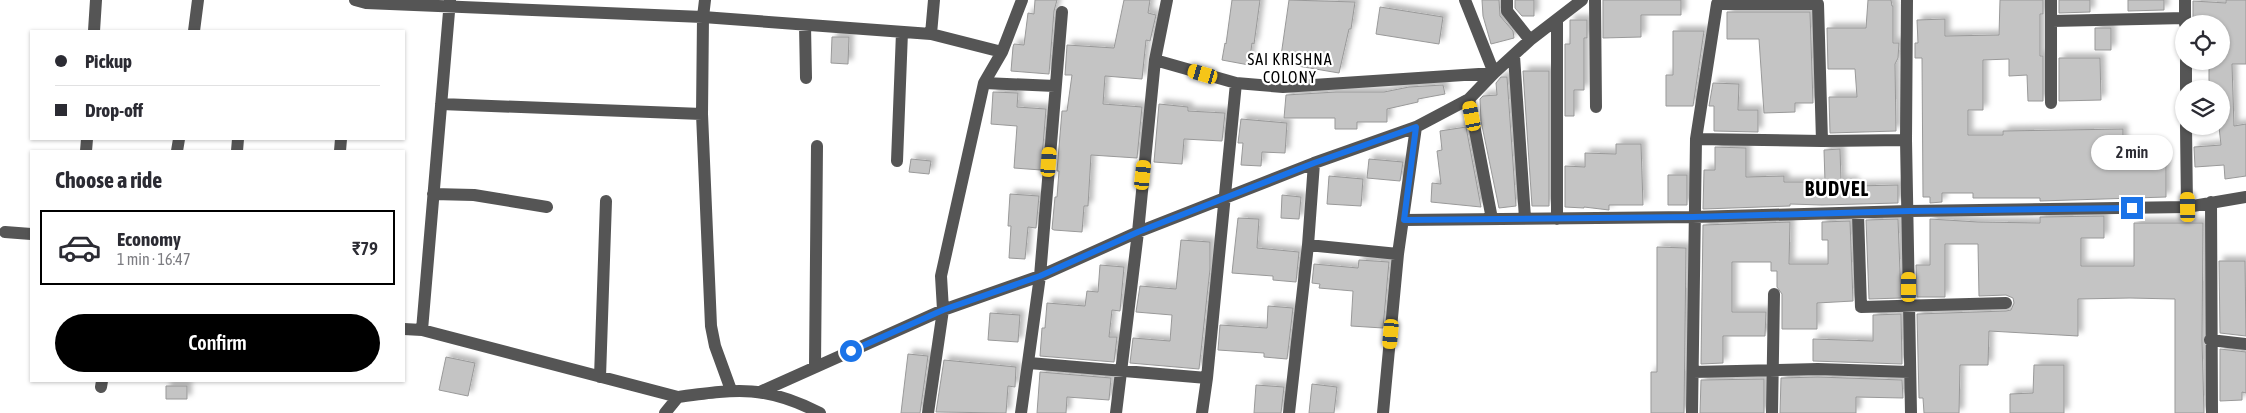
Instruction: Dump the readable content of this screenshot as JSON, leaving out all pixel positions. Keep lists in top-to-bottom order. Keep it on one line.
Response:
{"districts":["SAI KRISHNA COLONY","BUDVEL"],"page":{"banner":["Pickup","Drop-off"],"bubble":"2 min","heading":"Choose a ride","list":[{"name":"Economy","note":"1 min · 16:47","value":"₹79"}],"buttons":"Confirm"}}
